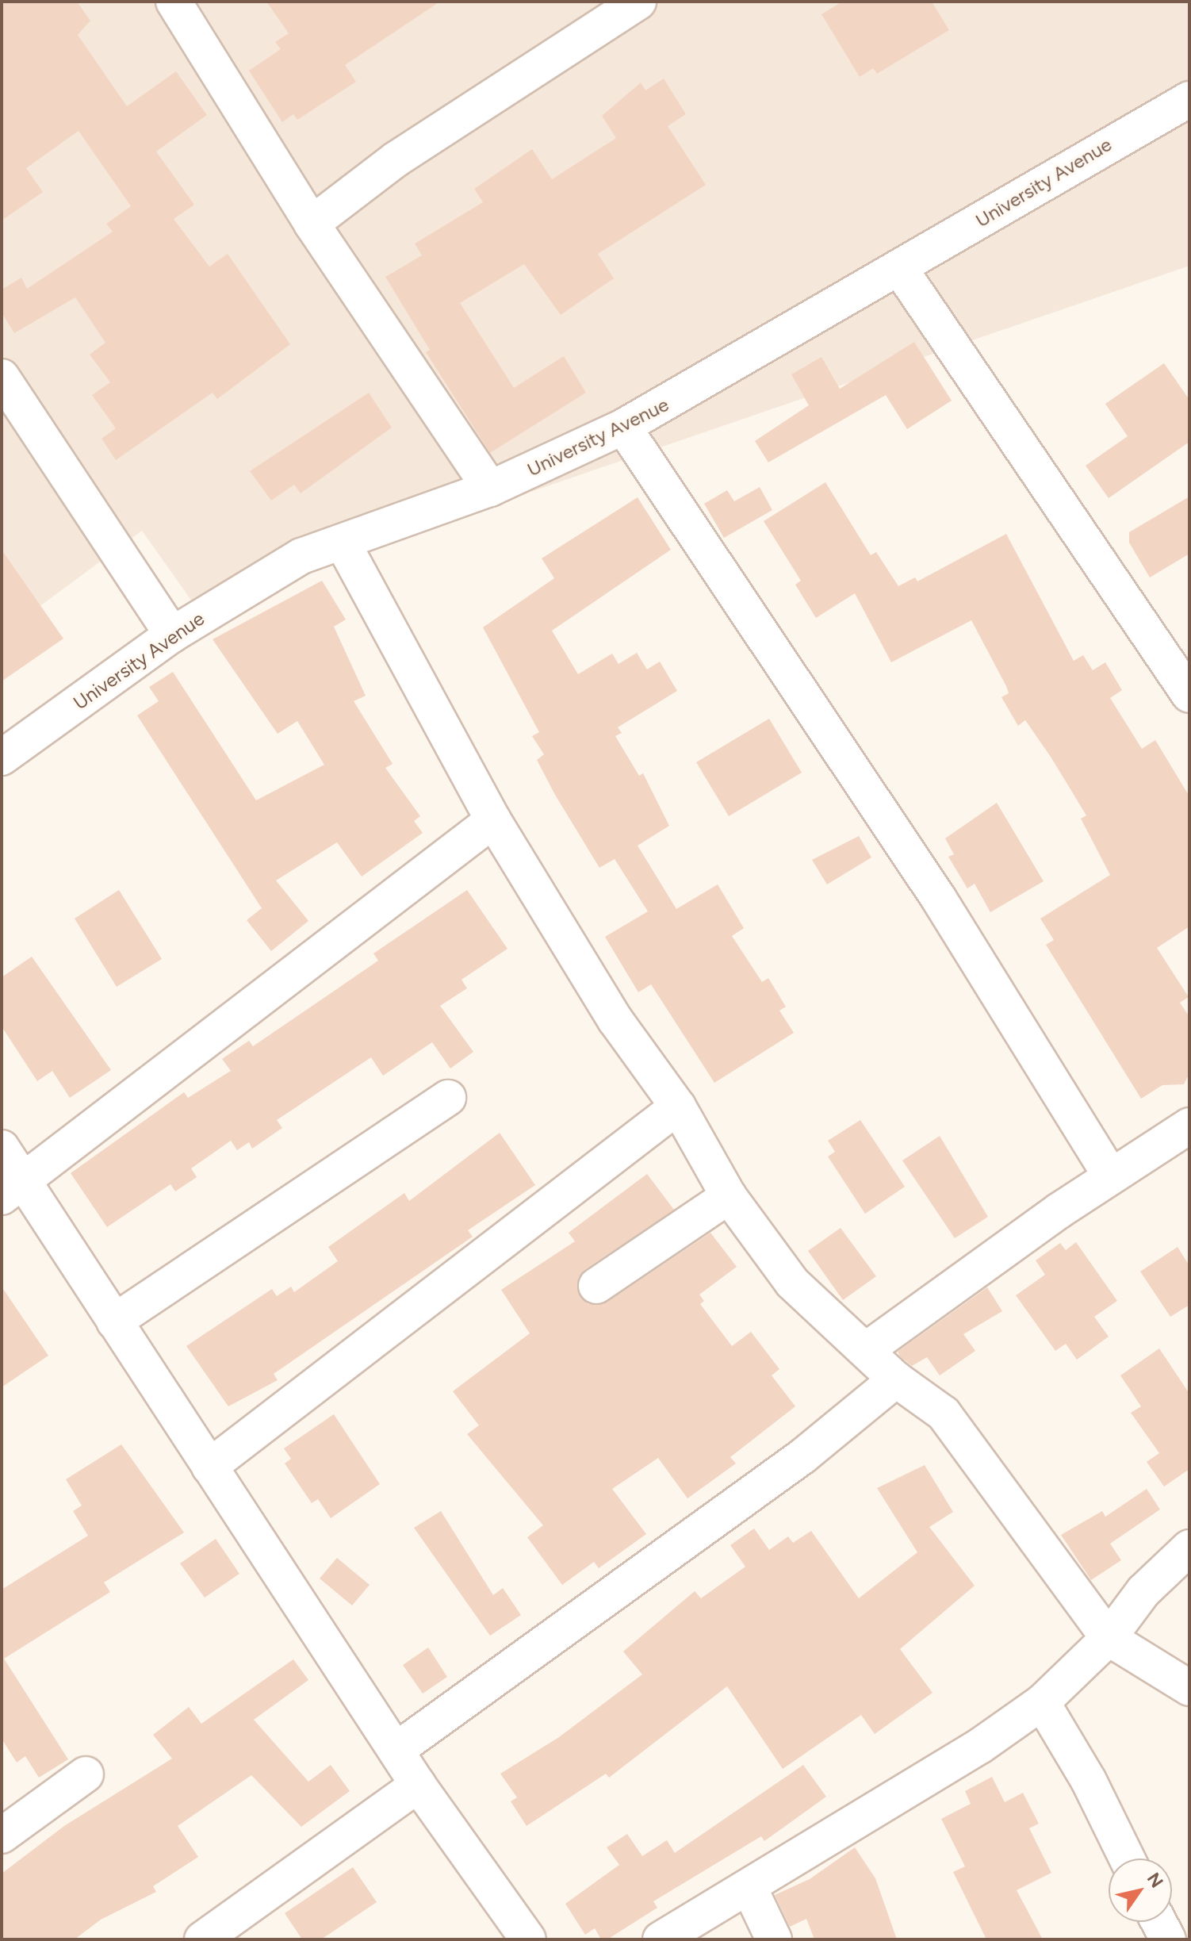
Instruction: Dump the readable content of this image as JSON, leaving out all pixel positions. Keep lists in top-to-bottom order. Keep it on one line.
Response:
{"streets":{"street":["University Avenue"]},"north":"top right"}
